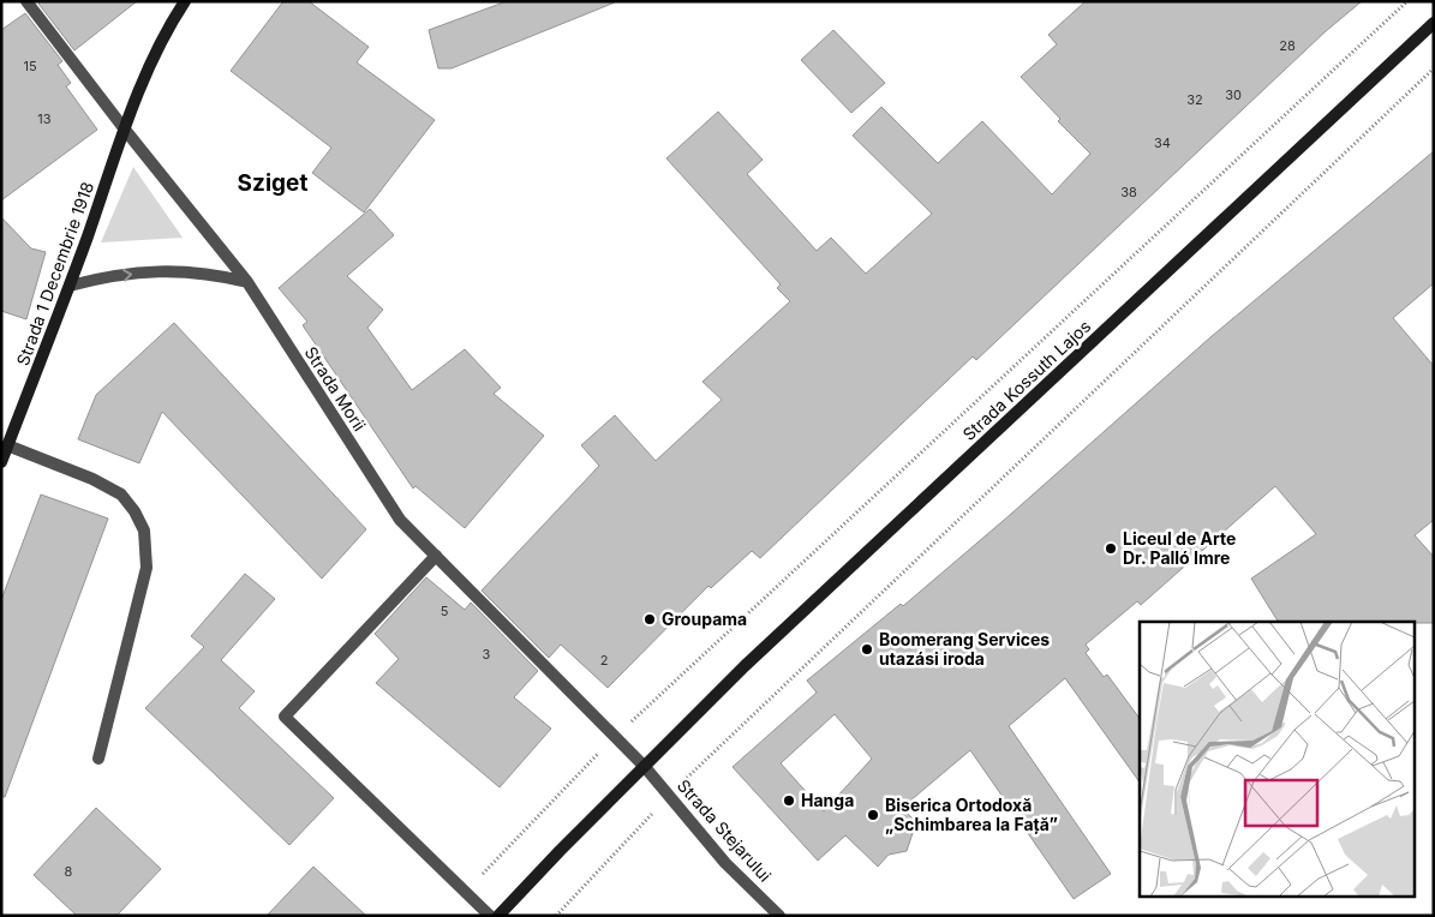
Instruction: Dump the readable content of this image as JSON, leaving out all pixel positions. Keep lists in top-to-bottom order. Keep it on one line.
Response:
{"streets":{"main road":["Strada 1 Decembrie 1918","Strada Kossuth Lajos"],"street":["Strada Morii","Strada Stejarului"]},"crossings":[["Strada 1 Decembrie 1918","Strada Morii"],["Strada Kossuth Lajos","Strada Morii"],["Strada Kossuth Lajos","Strada Stejarului"],["Strada Morii","Strada Stejarului"]],"districts":["Sziget"],"places":["Liceul de Arte Dr. Palló Imre","Groupama","Boomerang Services utazási iroda","Hanga","Biserica Ortodoxă „Schimbarea la Față”"],"house_numbers":["28","15","30","32","13","34","38","5","3","2","8"]}
